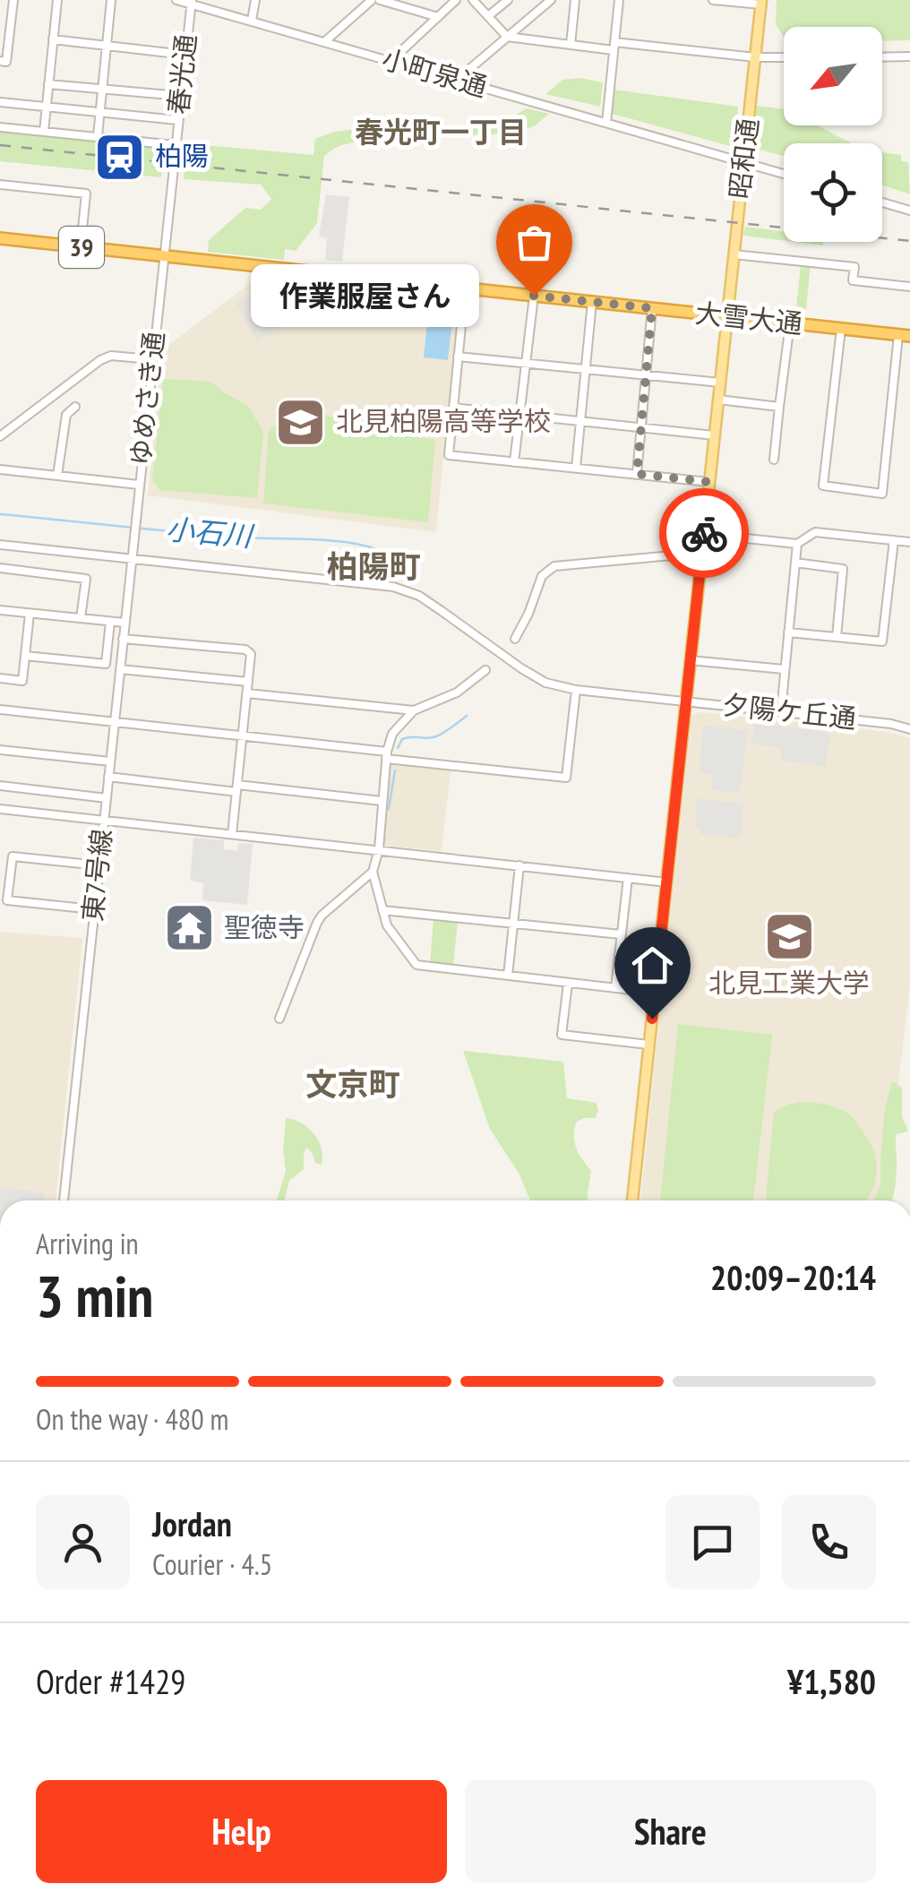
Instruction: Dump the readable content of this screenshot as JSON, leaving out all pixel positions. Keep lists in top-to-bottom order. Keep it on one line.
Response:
{"streets":{"highway":["39","大雪大通"],"main road":["昭和通"],"street":["小町泉通","春光通","ゆめさき通","夕陽ケ丘通","東7号線"]},"crossings":[["小町泉通","春光通"],["小町泉通","昭和通"],["春光通","大雪大通"],["春光通","ゆめさき通"],["昭和通","大雪大通"],["昭和通","夕陽ケ丘通"],["大雪大通","ゆめさき通"],["ゆめさき通","東7号線"],["夕陽ケ丘通","東7号線"]],"districts":["春光町一丁目","柏陽町","文京町"],"water":["小石川"],"places":{"station":["柏陽"],"other":["作業服屋さん"],"school or university":["北見柏陽高等学校","北見工業大学"],"temple":["聖徳寺"]},"north":"bottom left","page":{"bubble":"作業服屋さん","heading":["3 min","Arriving in","20:09–20:14"],"panel":["Jordan","Courier · 4.5","Order #1429","¥1,580"],"bar":"On the way · 480 m","buttons":["Help","Share"]}}
